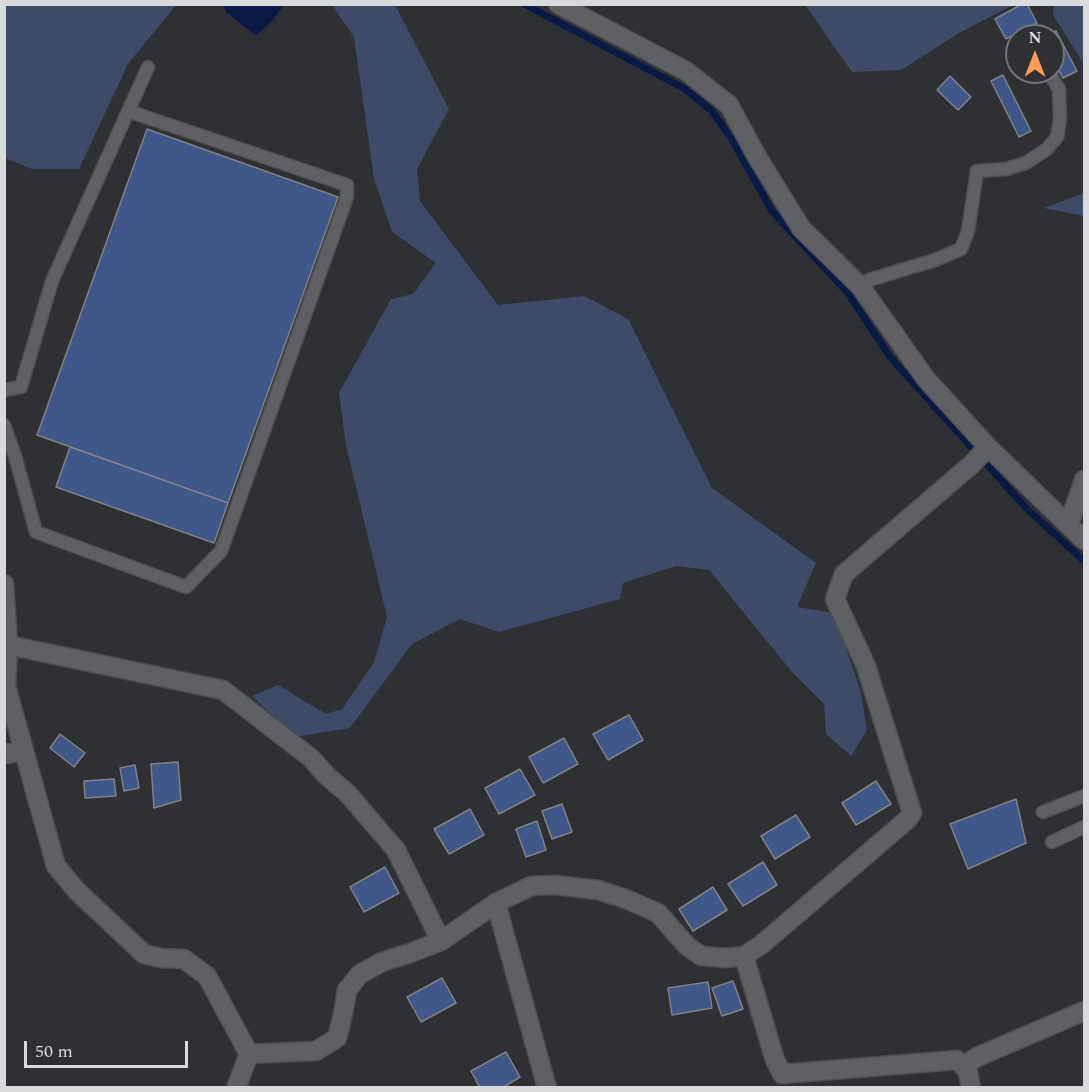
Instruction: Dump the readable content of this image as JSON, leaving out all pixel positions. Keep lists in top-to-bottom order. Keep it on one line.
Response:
{"scale_bar":"50 m","north":"top"}
